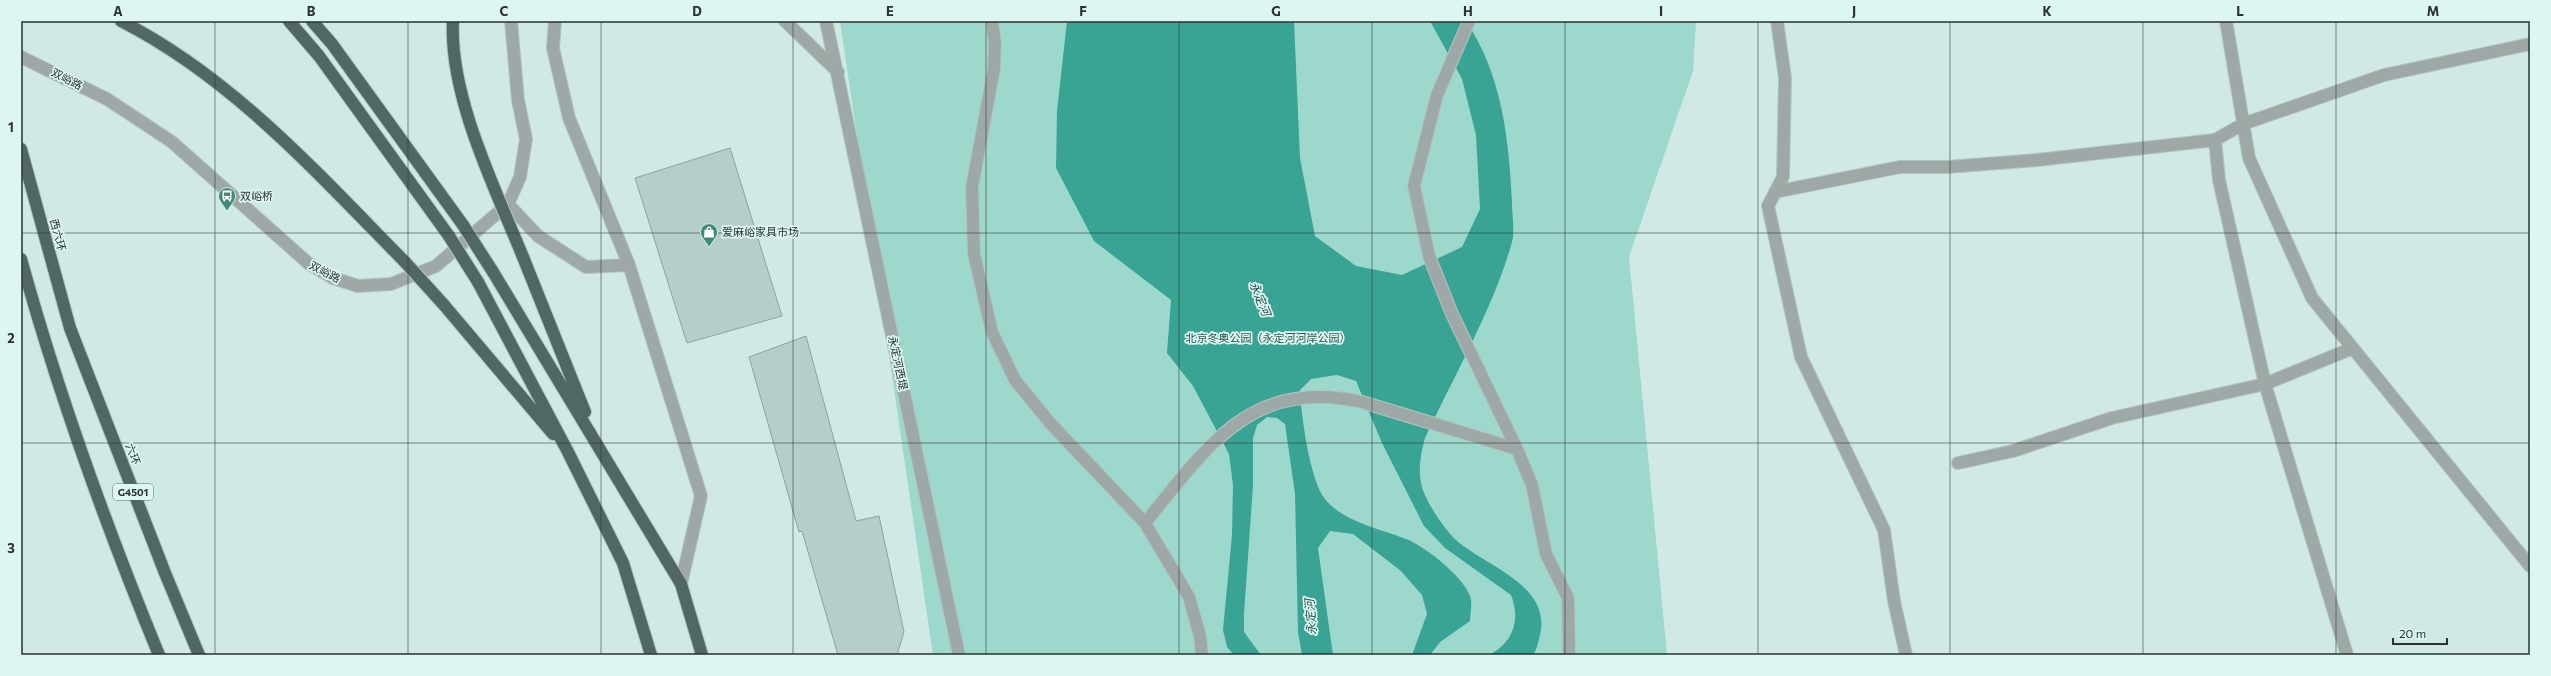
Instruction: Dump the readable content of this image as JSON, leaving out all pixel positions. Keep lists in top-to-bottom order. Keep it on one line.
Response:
{"streets":{"highway":["西六环","六环","G4501"],"street":["双峪路","永定河西堤"]},"crossings":[["西六环","六环"]],"water":["永定河"],"parks":["北京冬奥公园（永定河河岸公园）"],"places":{"bus stop":["双峪桥"],"shop":["爱麻峪家具市场"]},"scale_bar":"20 m","grid":{"columns":["A","B","C","D","E","F","G","H","I","J","K","L","M"],"rows":["1","2","3"]}}
